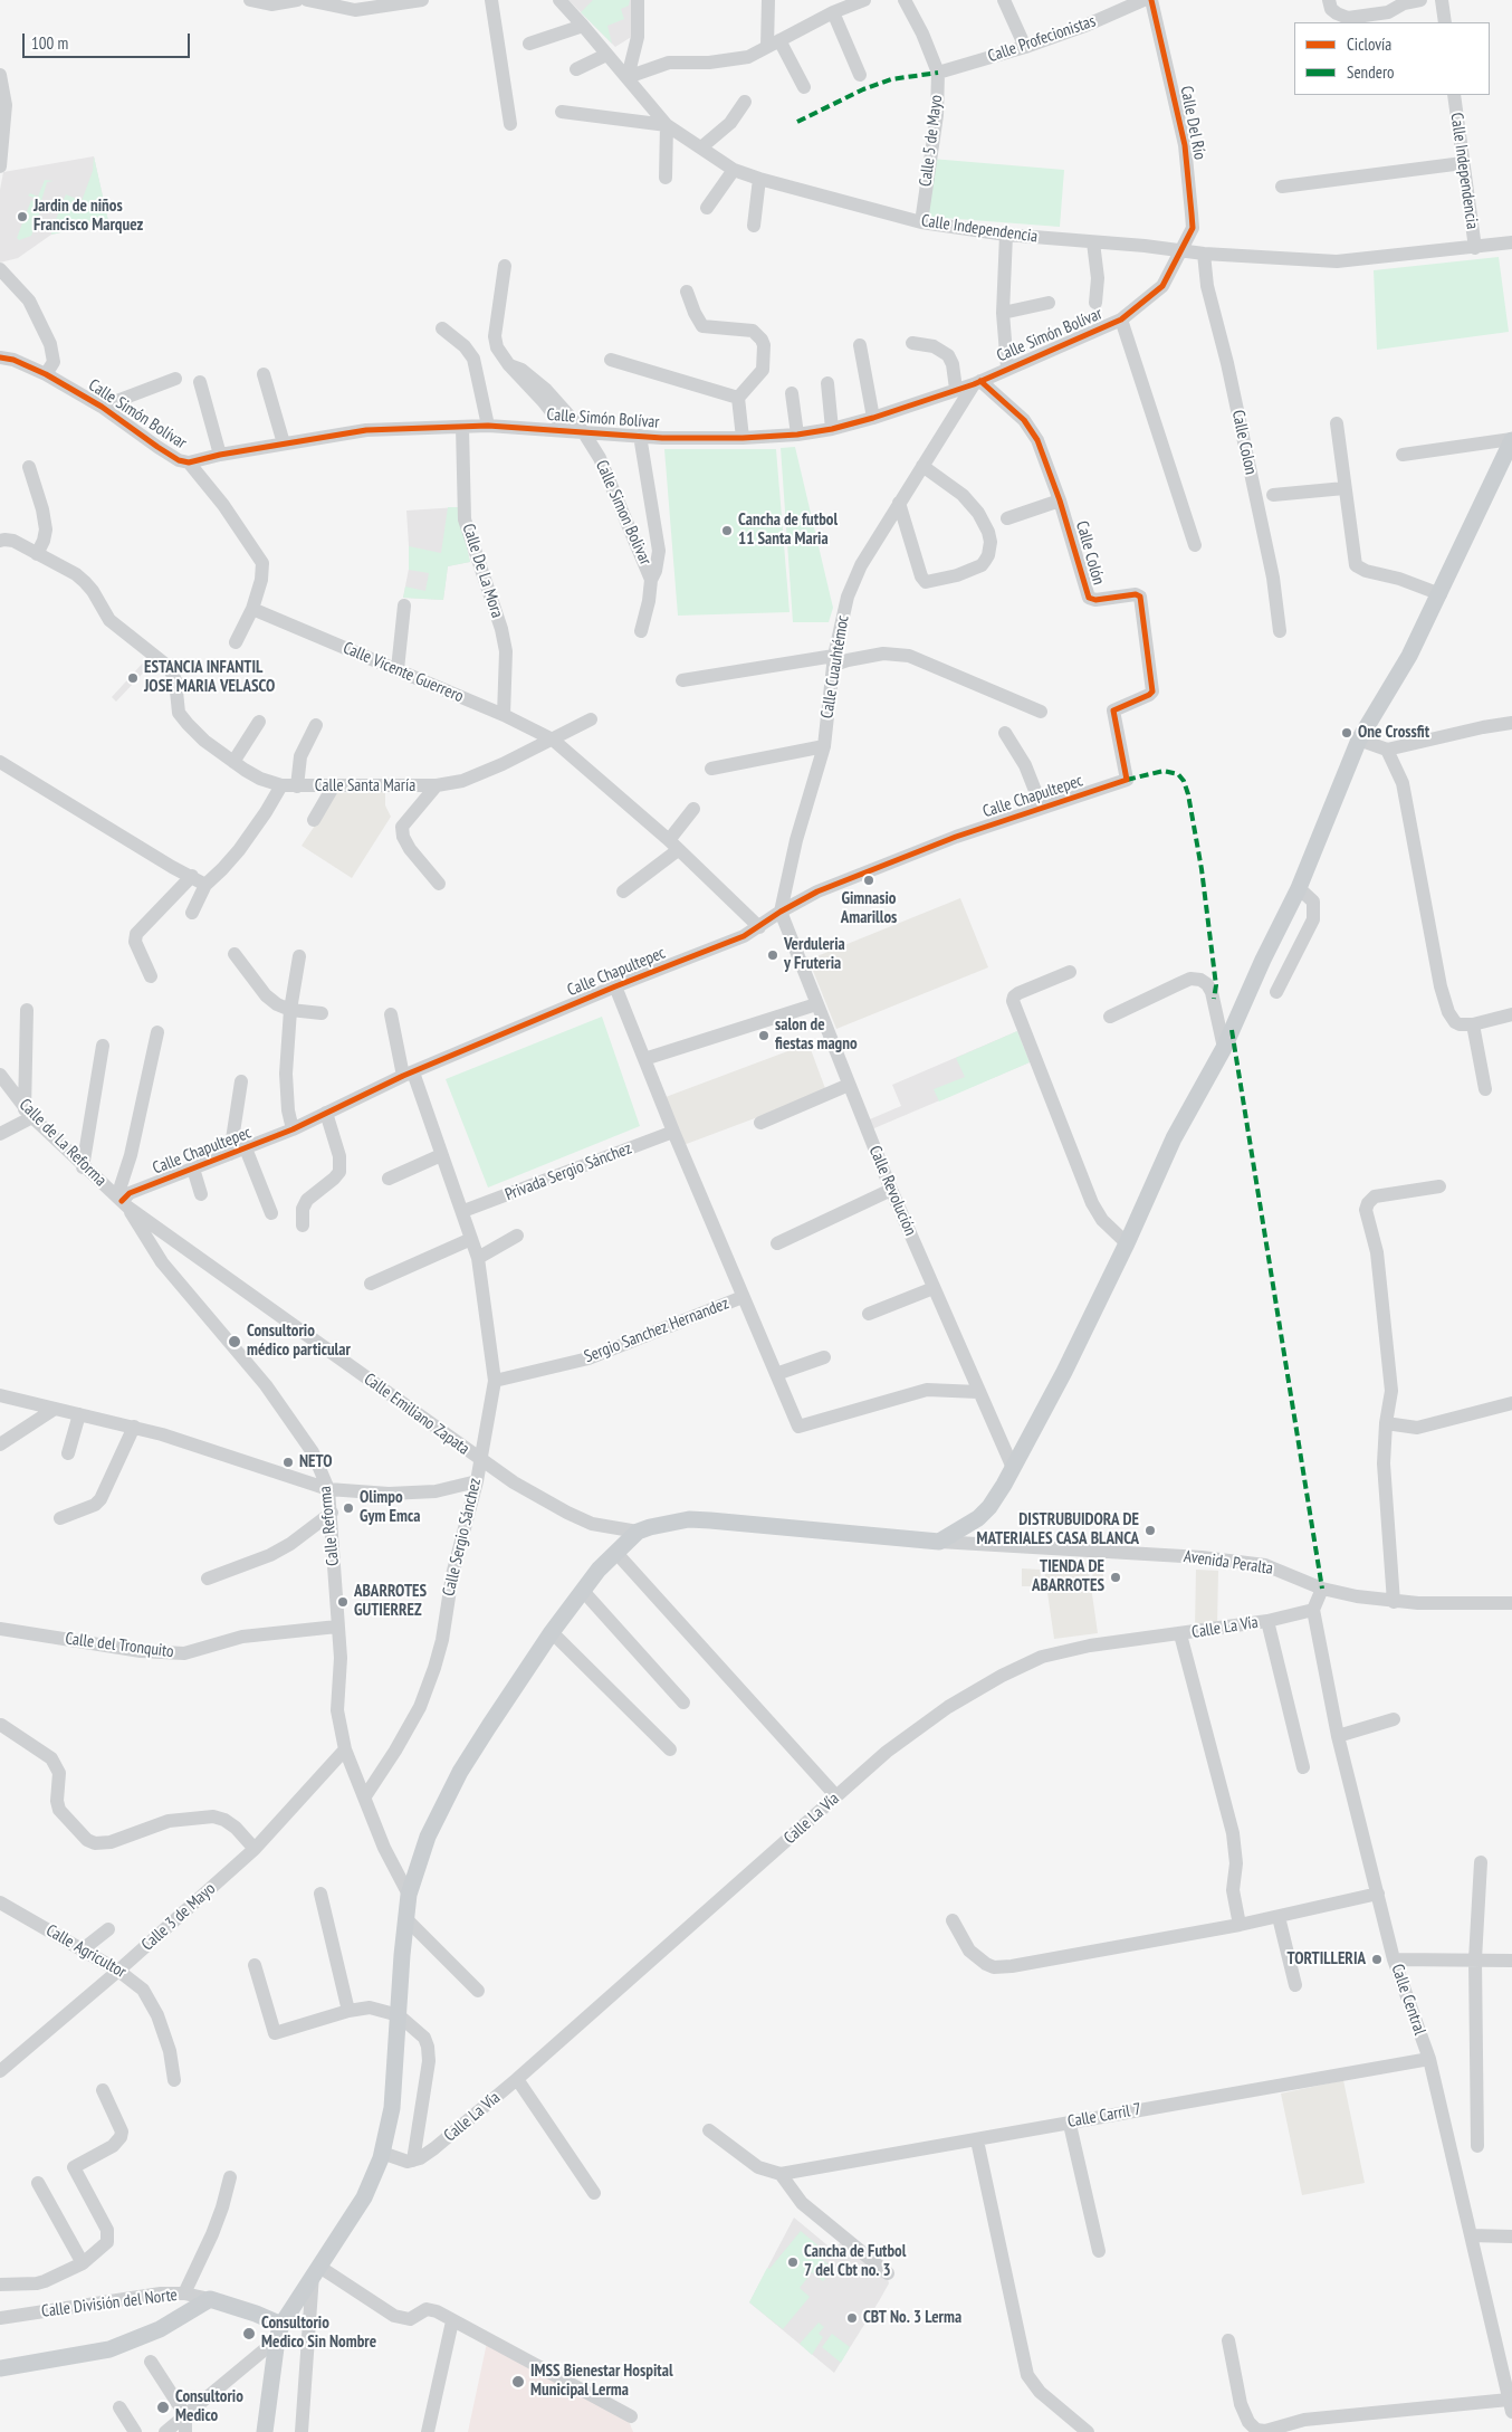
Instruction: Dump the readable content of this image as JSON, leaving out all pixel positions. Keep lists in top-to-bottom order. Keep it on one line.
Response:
{"streets":{"main road":["Calle División del Norte"],"street":["Calle Profecionistas","Calle Del Río","Calle 5 de Mayo","Calle Independencia","Calle Simón Bolívar","Calle Colon","Calle Simon Bolivar","Calle Colón","Calle De La Mora","Calle Cuauhtémoc","Calle Vicente Guerrero","Calle Santa María","Calle Chapultepec","Calle de La Reforma","Privada Sergio Sánchez","Calle Revolución","Sergio Sanchez Hernandez","Calle Emiliano Zapata","Calle Reforma","Calle Sergio Sánchez","Avenida Peralta","Calle La Vía","Calle del Tronquito","Calle 3 de Mayo","Calle Agricultor","Calle Central","Calle Carril 7"]},"crossings":[["Calle Profecionistas","Calle 5 de Mayo"],["Calle Del Río","Calle Independencia"],["Calle Del Río","Calle Simón Bolívar"],["Calle 5 de Mayo","Calle Independencia"],["Calle Independencia","Calle Simón Bolívar"],["Calle Independencia","Calle Colon"],["Calle Simón Bolívar","Calle Simon Bolivar"],["Calle Simón Bolívar","Calle Colón"],["Calle Simón Bolívar","Calle De La Mora"],["Calle Simón Bolívar","Calle Cuauhtémoc"],["Calle Simón Bolívar","Calle Vicente Guerrero"],["Calle Colón","Calle Cuauhtémoc"],["Calle Colón","Calle Chapultepec"],["Calle De La Mora","Calle Vicente Guerrero"],["Calle Cuauhtémoc","Calle Chapultepec"],["Calle Cuauhtémoc","Calle Revolución"],["Calle Vicente Guerrero","Calle Santa María"],["Calle Chapultepec","Calle de La Reforma"],["Calle Chapultepec","Calle Revolución"],["Calle Chapultepec","Sergio Sanchez Hernandez"],["Calle Chapultepec","Calle Emiliano Zapata"],["Calle Chapultepec","Calle Reforma"],["Calle Chapultepec","Calle Sergio Sánchez"],["Calle de La Reforma","Calle Emiliano Zapata"],["Calle de La Reforma","Calle Reforma"],["Privada Sergio Sánchez","Sergio Sanchez Hernandez"],["Privada Sergio Sánchez","Calle Sergio Sánchez"],["Sergio Sanchez Hernandez","Calle Sergio Sánchez"],["Calle Emiliano Zapata","Calle Reforma"],["Calle Emiliano Zapata","Calle Sergio Sánchez"],["Calle Reforma","Calle Sergio Sánchez"],["Calle Reforma","Calle del Tronquito"],["Calle Reforma","Calle 3 de Mayo"],["Calle La Vía","Calle Central"],["Calle 3 de Mayo","Calle Agricultor"],["Calle Central","Calle Carril 7"]],"places":["Jardin de niños Francisco Marquez","Cancha de futbol 11 Santa Maria","ESTANCIA INFANTIL JOSE MARIA VELASCO","One Crossfit","Gimnasio Amarillos","Verduleria y Fruteria","salon de fiestas magno","Consultorio médico particular","NETO","Olimpo Gym Emca","DISTRUBUIDORA DE MATERIALES CASA BLANCA","TIENDA DE ABARROTES","ABARROTES GUTIERREZ","TORTILLERIA","Cancha de Futbol 7 del Cbt no. 3","CBT No. 3 Lerma","Consultorio Medico Sin Nombre","IMSS Bienestar Hospital Municipal Lerma","Consultorio Medico"],"legend":["Ciclovía","Sendero"],"scale_bar":"100 m"}
